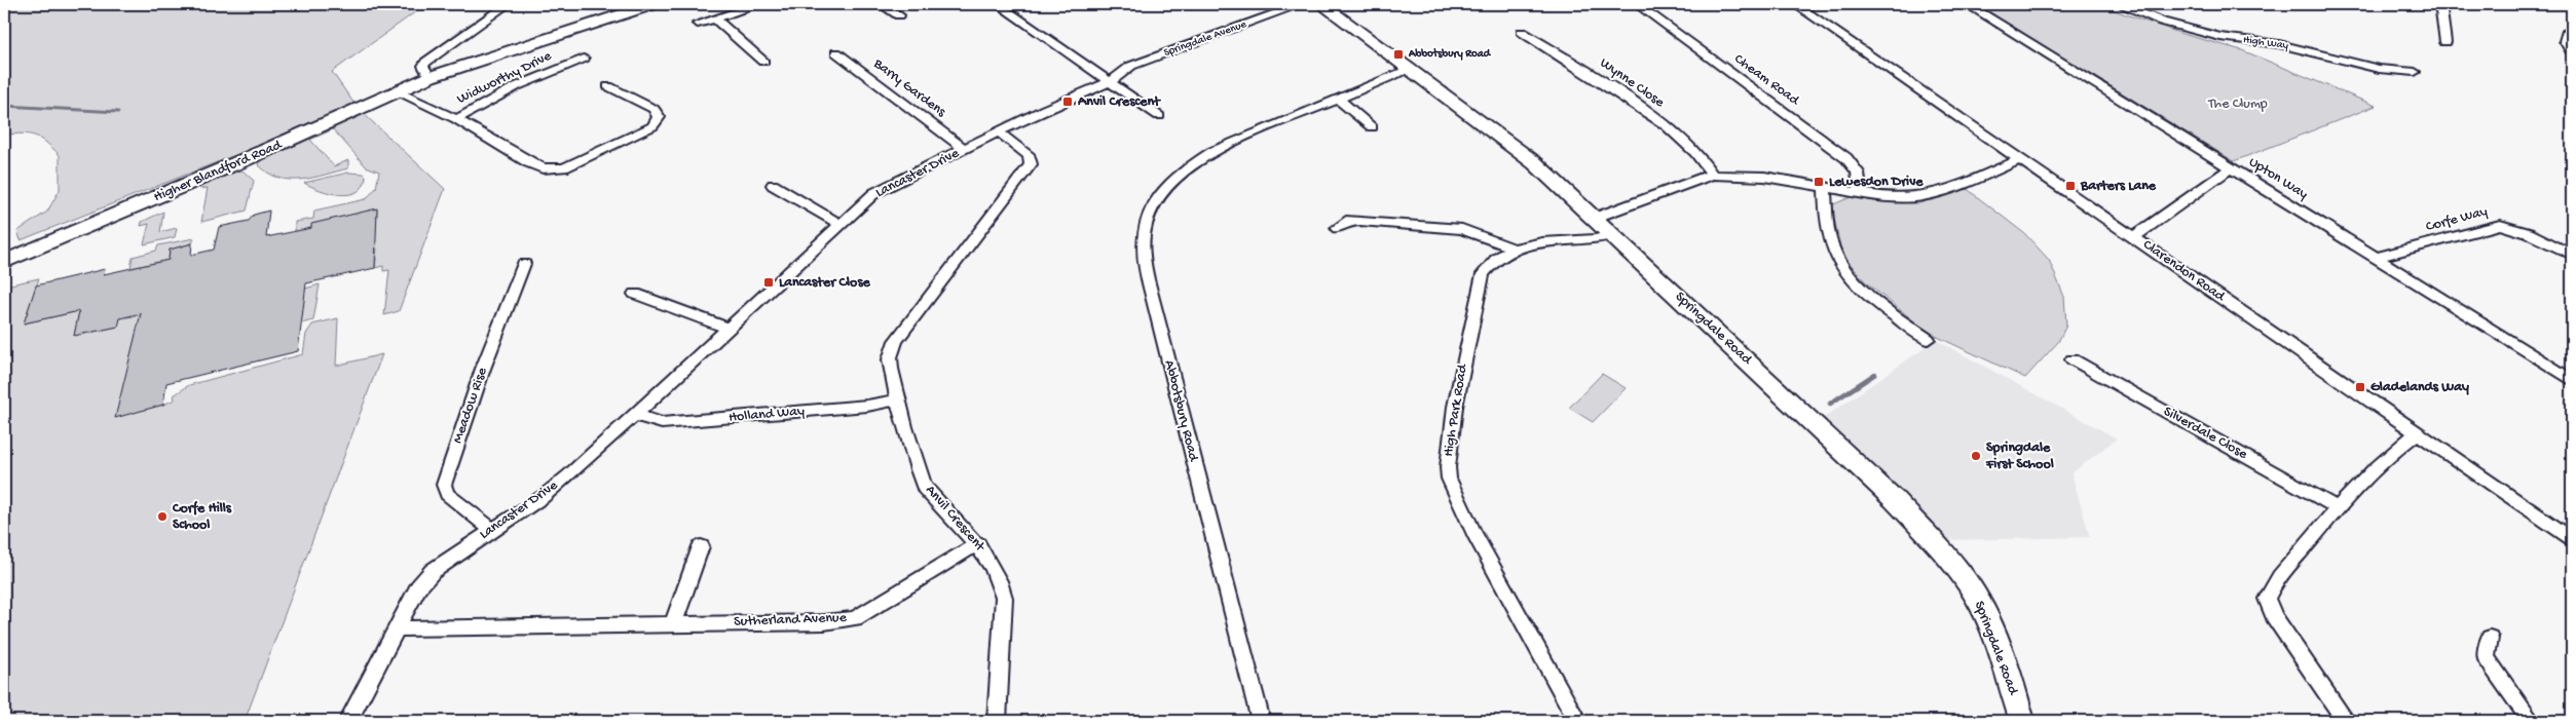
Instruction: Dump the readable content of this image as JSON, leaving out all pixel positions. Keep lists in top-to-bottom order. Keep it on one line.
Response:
{"streets":{"street":["Springdale Avenue","High Way","Widworthy Drive","Cheam Road","Wynne Close","Barry Gardens","Higher Blandford Road","Lancaster Drive","Upton Way","Corfe Way","Clarendon Road","Springdale Road","Meadow Rise","Abbotsbury Road","High Park Road","Holland Way","Silverdale Close","Anvil Crescent","Sutherland Avenue"]},"crossings":[["Springdale Avenue","Lancaster Drive"],["Widworthy Drive","Higher Blandford Road"],["Barry Gardens","Lancaster Drive"],["Lancaster Drive","Meadow Rise"],["Lancaster Drive","Holland Way"],["Lancaster Drive","Anvil Crescent"],["Lancaster Drive","Sutherland Avenue"],["Upton Way","Corfe Way"],["Springdale Road","Abbotsbury Road"],["Springdale Road","High Park Road"],["Holland Way","Anvil Crescent"],["Anvil Crescent","Sutherland Avenue"]],"parks":["The Clump"],"places":{"transit":["Abbotsbury Road","Anvil Crescent","Lewesdon Drive","Barters Lane","Lancaster Close","Gladelands Way"],"other":["Springdale First School","Corfe Hills School"]}}
